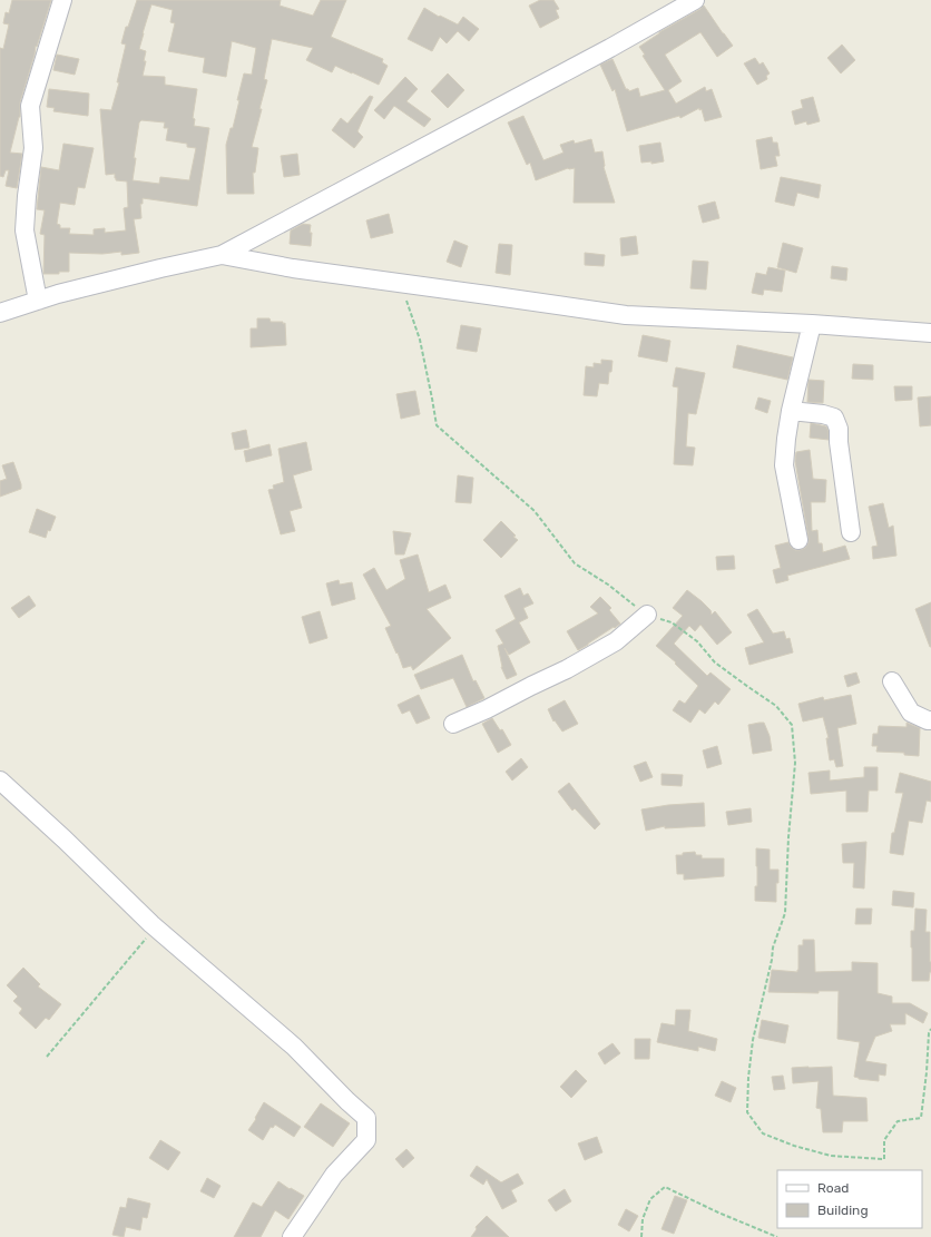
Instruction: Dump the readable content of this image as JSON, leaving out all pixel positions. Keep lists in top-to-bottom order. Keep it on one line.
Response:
{"legend":["Road","Building"]}
